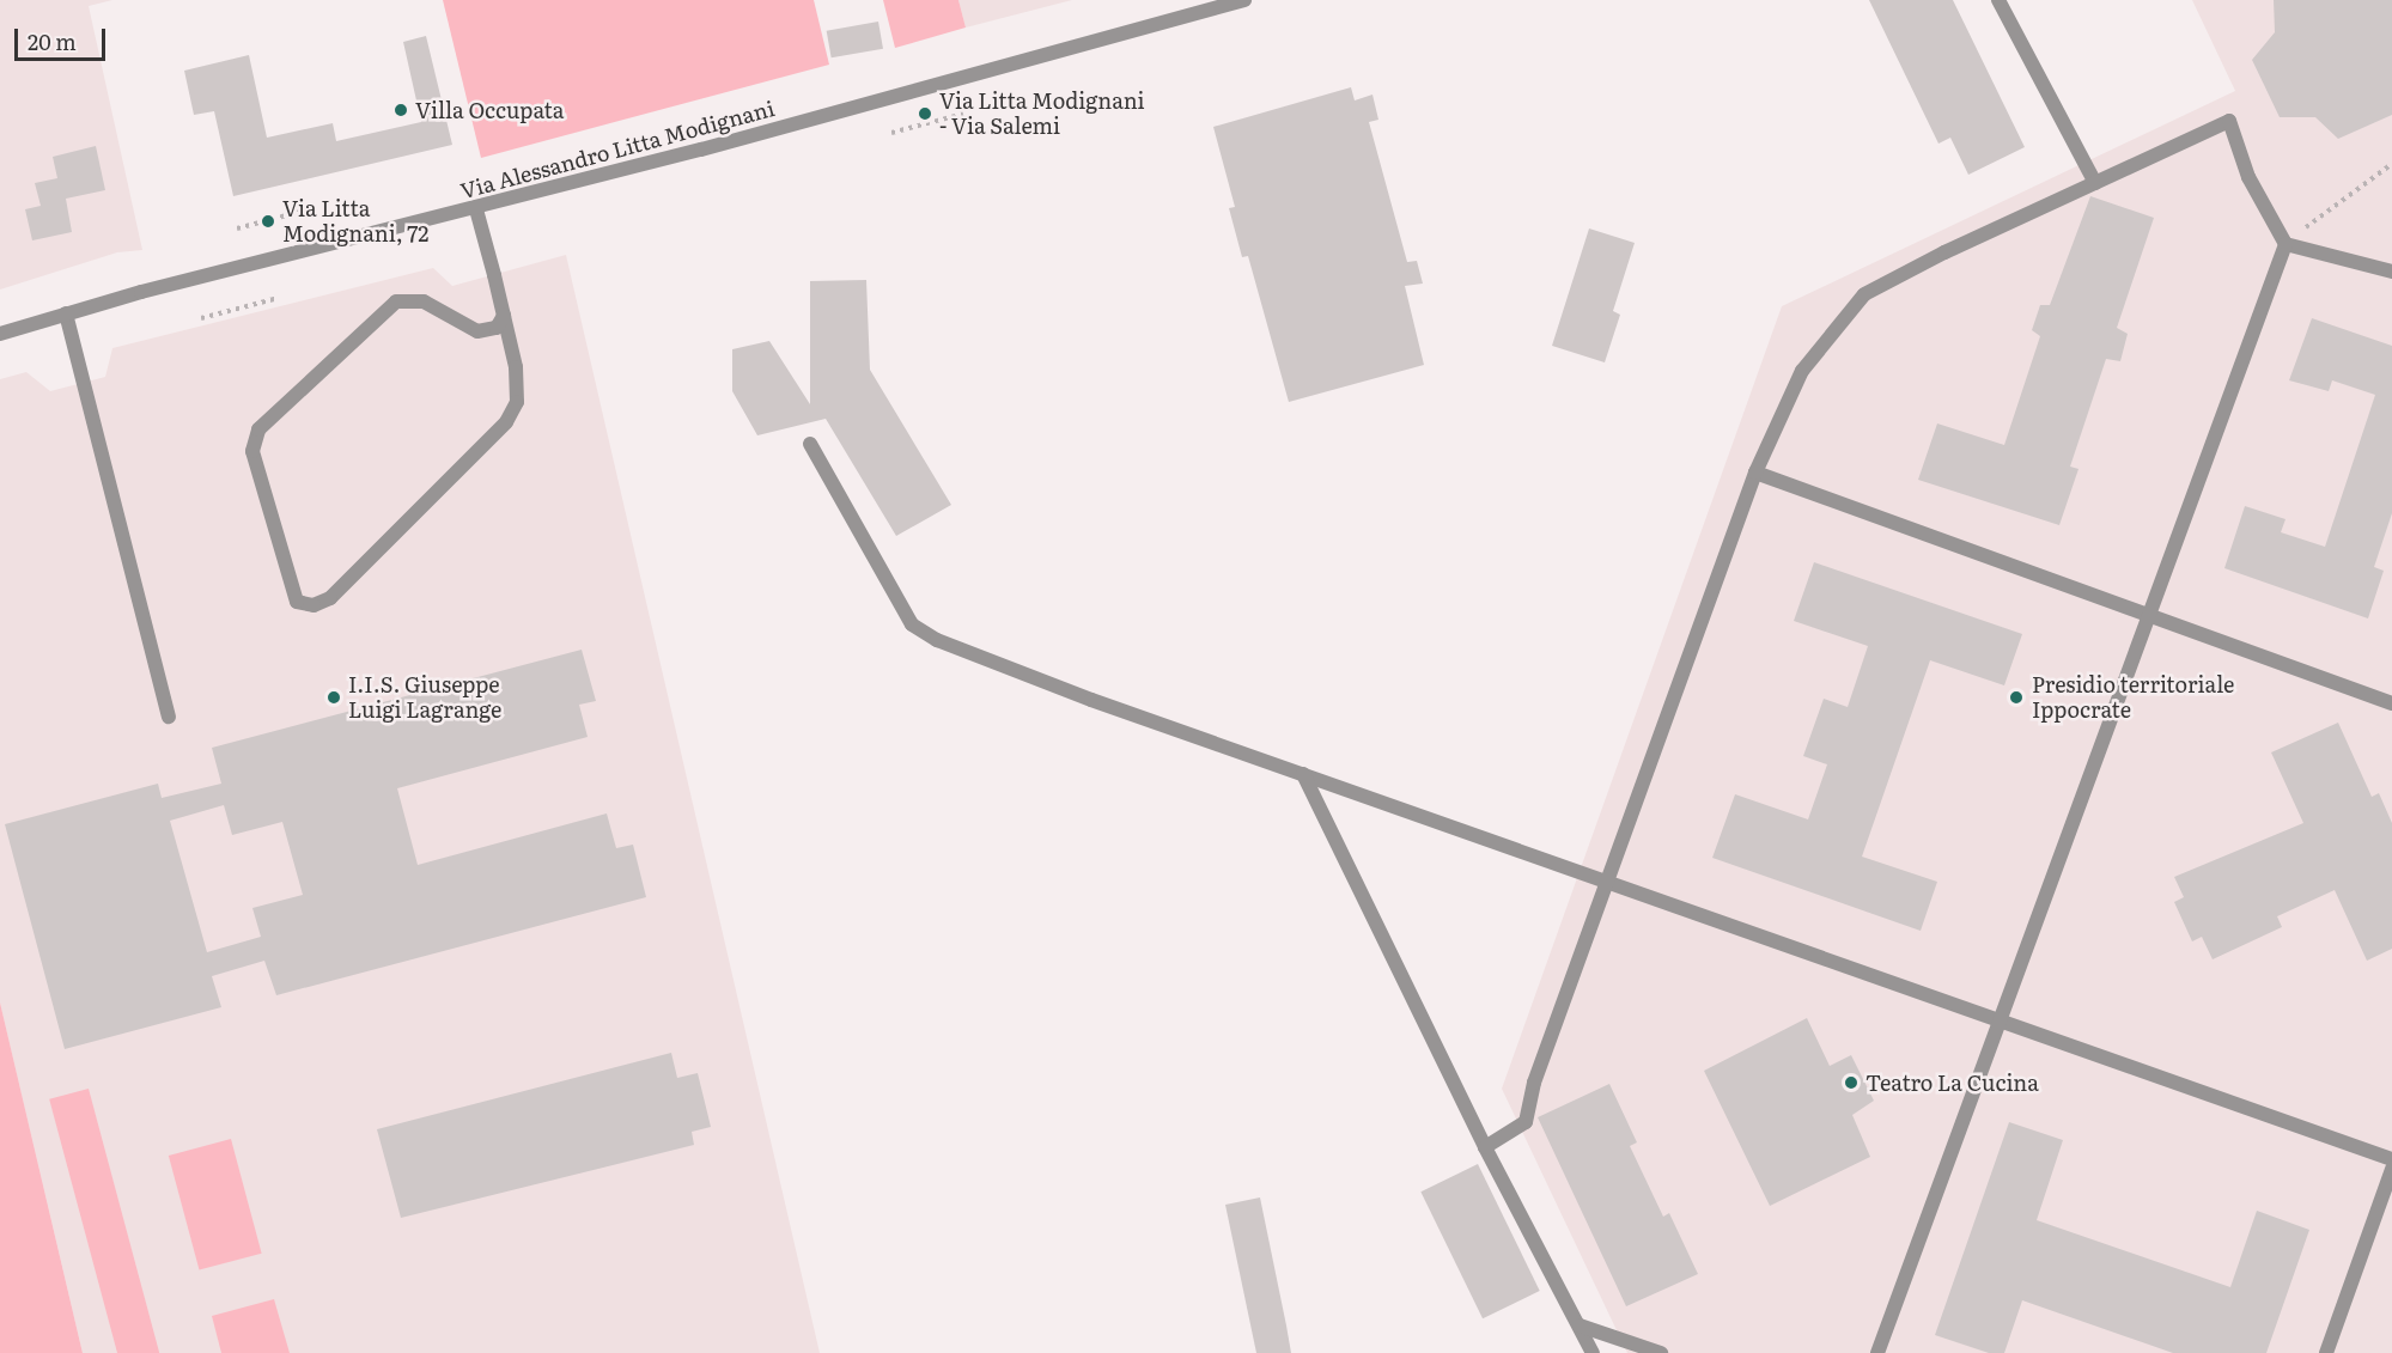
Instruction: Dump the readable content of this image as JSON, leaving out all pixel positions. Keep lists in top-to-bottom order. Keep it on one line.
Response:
{"streets":{"street":["Via Alessandro Litta Modignani"]},"places":["Villa Occupata","Via Litta Modignani - Via Salemi","Via Litta Modignani, 72","I.I.S. Giuseppe Luigi Lagrange","Presidio territoriale Ippocrate","Teatro La Cucina"],"scale_bar":"20 m"}
